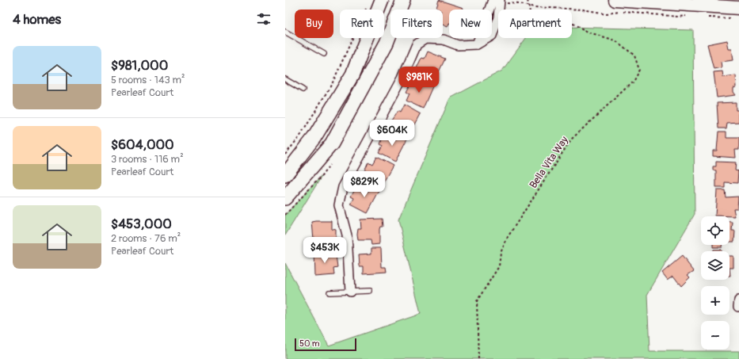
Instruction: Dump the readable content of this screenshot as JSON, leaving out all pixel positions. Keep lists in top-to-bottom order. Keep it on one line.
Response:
{"streets":{"path":["Bella Vita Way"]},"scale_bar":"50 m","page":{"heading":"4 homes","chip":["Buy","Rent","Filters","New","Apartment"],"list":[{"name":"$981,000","note":"5 rooms · 143 m² · Pearleaf Court"},{"name":"$604,000","note":"3 rooms · 116 m² · Pearleaf Court"},{"name":"$453,000","note":"2 rooms · 76 m² · Pearleaf Court"}],"price":["$981K","$604K","$829K","$453K"],"map_buttons":["+","−"],"scale":"50 m"}}
